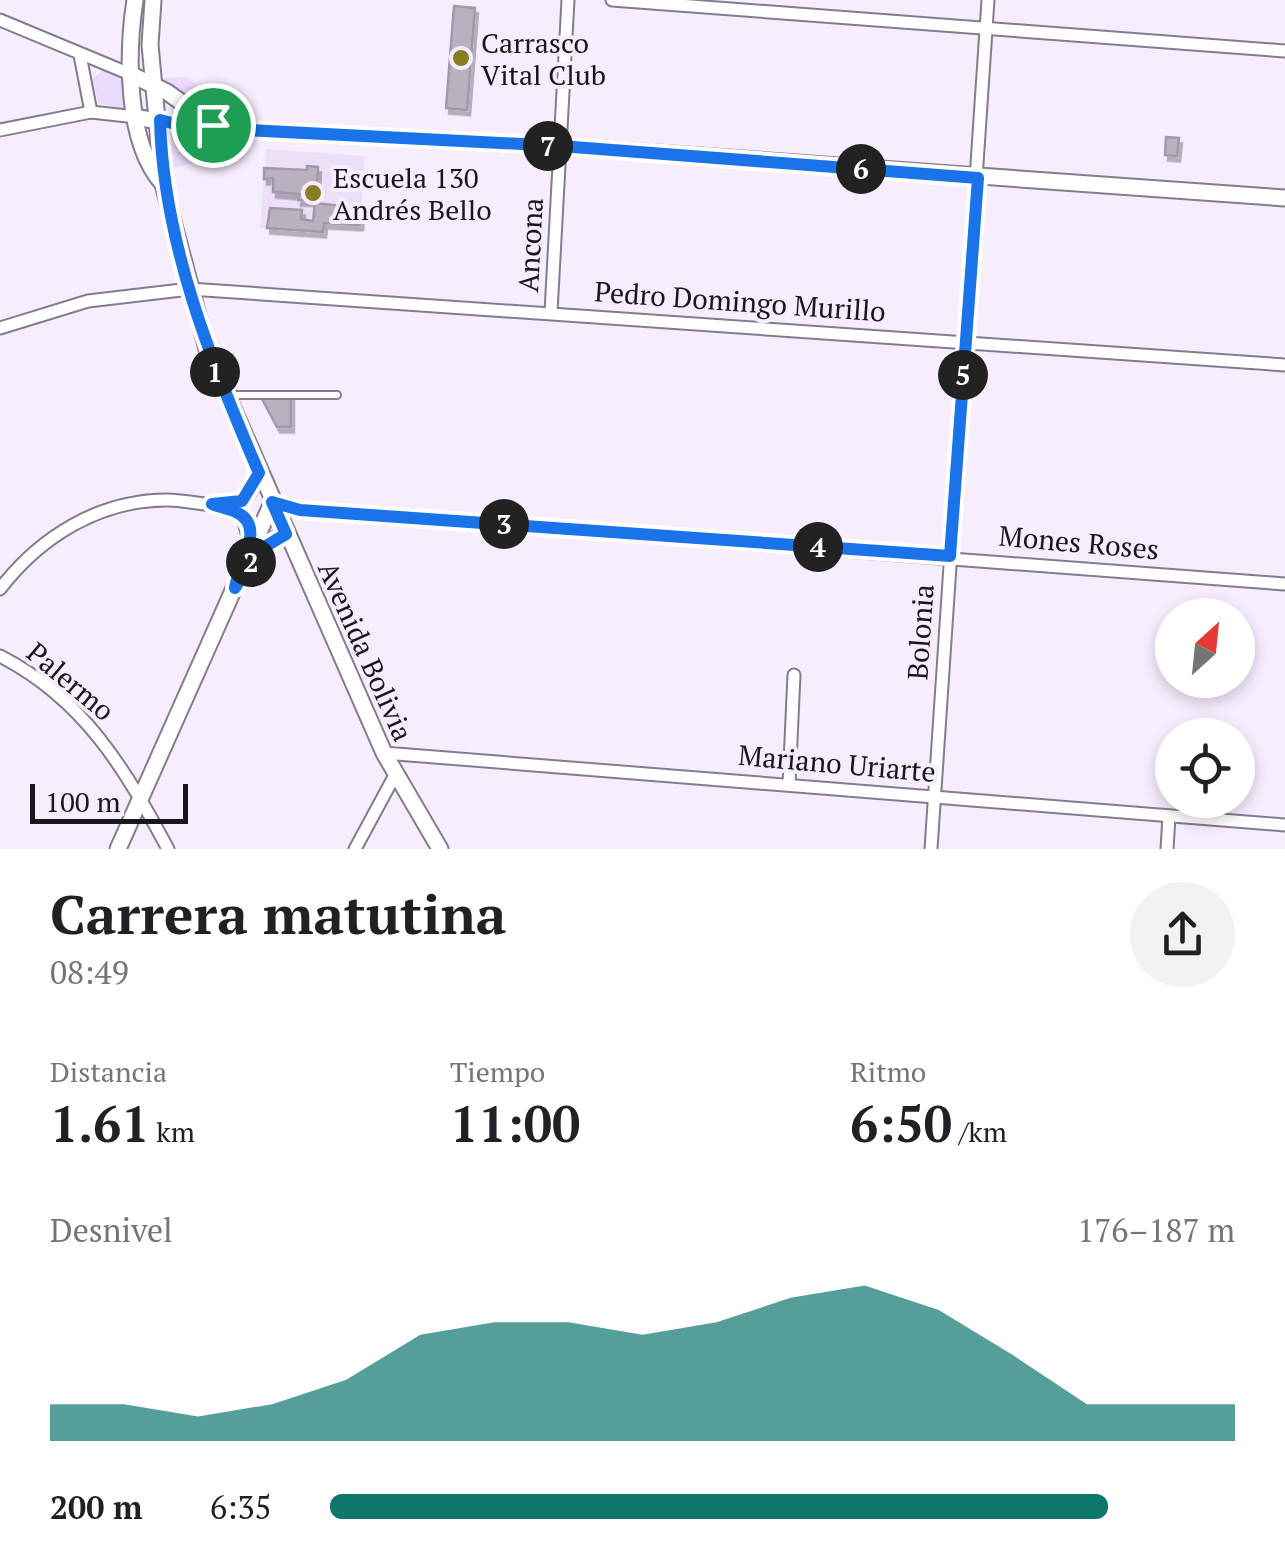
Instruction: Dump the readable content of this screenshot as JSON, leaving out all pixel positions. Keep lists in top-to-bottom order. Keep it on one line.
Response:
{"streets":{"street":["Ancona","Pedro Domingo Murillo","Mones Roses","Bolonia","Avenida Bolivia","Palermo","Mariano Uriarte"]},"crossings":[["Ancona","Pedro Domingo Murillo"],["Pedro Domingo Murillo","Bolonia"],["Pedro Domingo Murillo","Avenida Bolivia"],["Mones Roses","Bolonia"],["Mones Roses","Avenida Bolivia"],["Bolonia","Mariano Uriarte"],["Avenida Bolivia","Mariano Uriarte"]],"places":["Carrasco Vital Club","Escuela 130 Andrés Bello"],"scale_bar":"100 m","north":"top right","page":{"pins":["7","6","1","5","3","4","2"],"scale":"100 m","heading":["Carrera matutina","08:49"],"stats":[["Distancia","1.61 km"],["Tiempo","11:00"],["Ritmo","6:50 /km"]],"chart":["Desnivel","176–187 m"],"list":[{"name":"200 m","note":"6:35"}]}}
